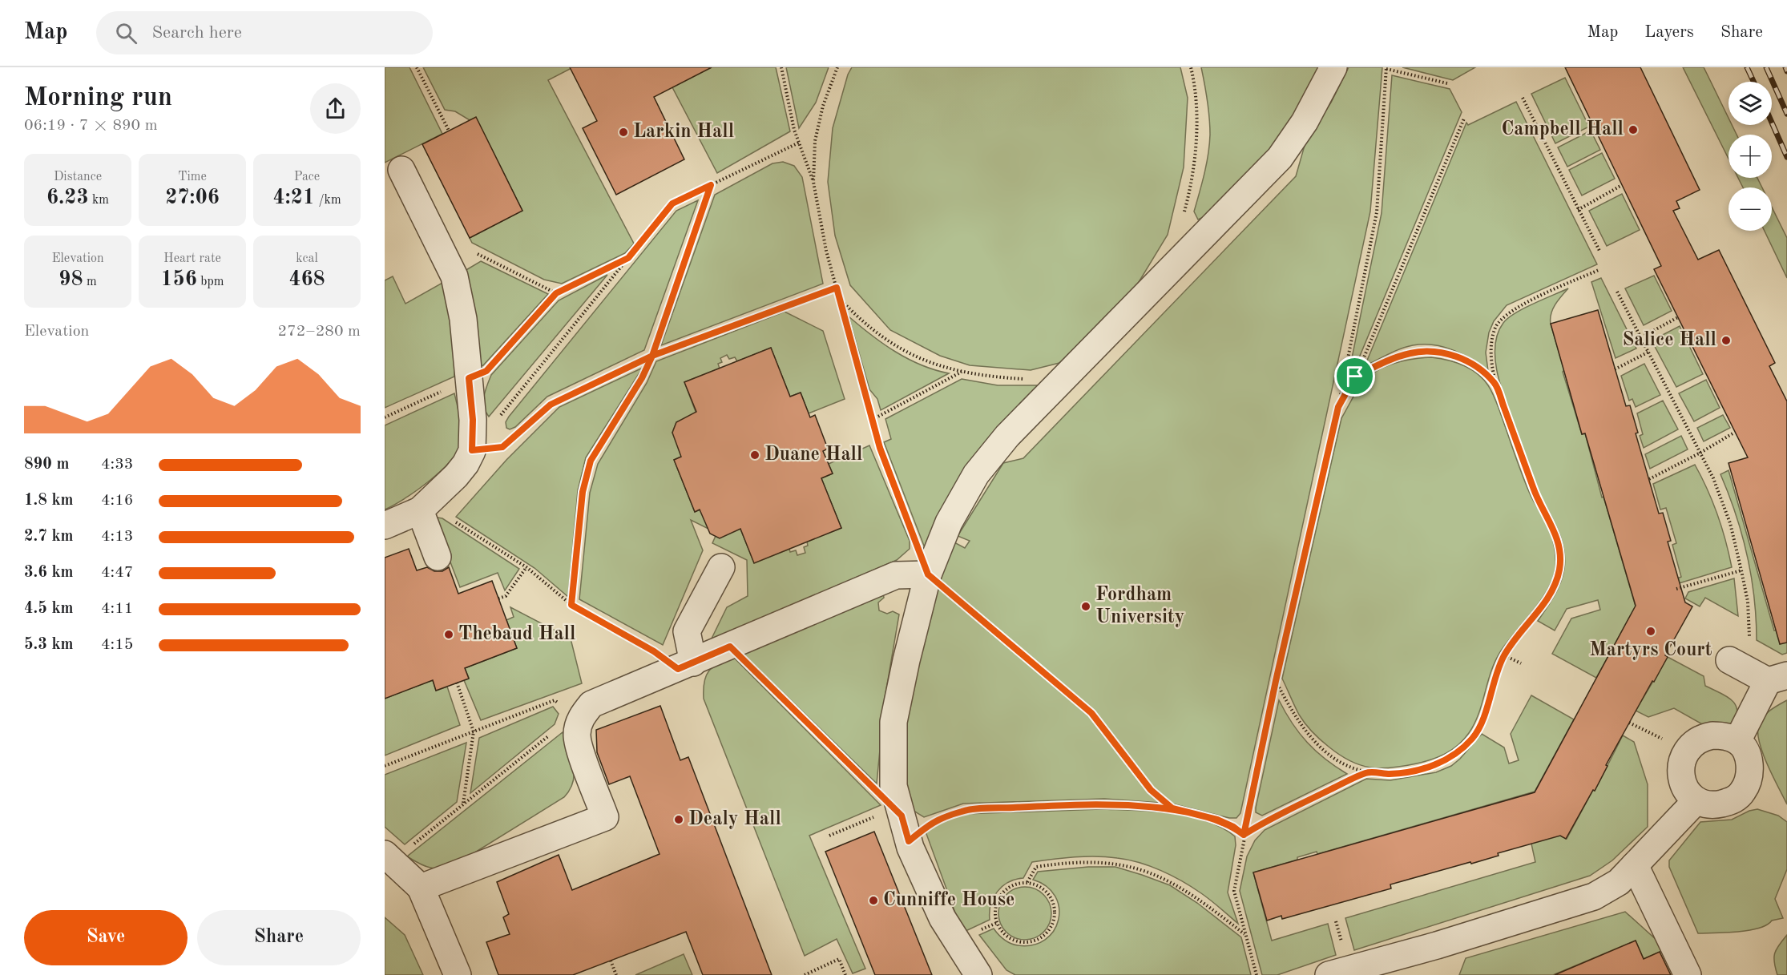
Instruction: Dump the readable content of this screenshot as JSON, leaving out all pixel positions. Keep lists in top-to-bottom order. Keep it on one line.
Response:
{"places":["Campbell Hall","Larkin Hall","Salice Hall","Duane Hall","Fordham University","Martyrs Court","Thebaud Hall","Dealy Hall","Cunniffe House"],"page":{"header":"Map","search":"Search here","nav":["Map","Layers","Share"],"heading":["Morning run","06:19 · 7 × 890 m"],"map_buttons":["+","−"],"stats":[["Distance","6.23 km"],["Time","27:06"],["Pace","4:21 /km"],["Elevation","98 m"],["Heart rate","156 bpm"],["kcal","468"]],"chart":["Elevation","272–280 m"],"list":[{"name":"890 m","note":"4:33"},{"name":"1.8 km","note":"4:16"},{"name":"2.7 km","note":"4:13"},{"name":"3.6 km","note":"4:47"},{"name":"4.5 km","note":"4:11"},{"name":"5.3 km","note":"4:15"}],"buttons":["Save","Share"]}}
